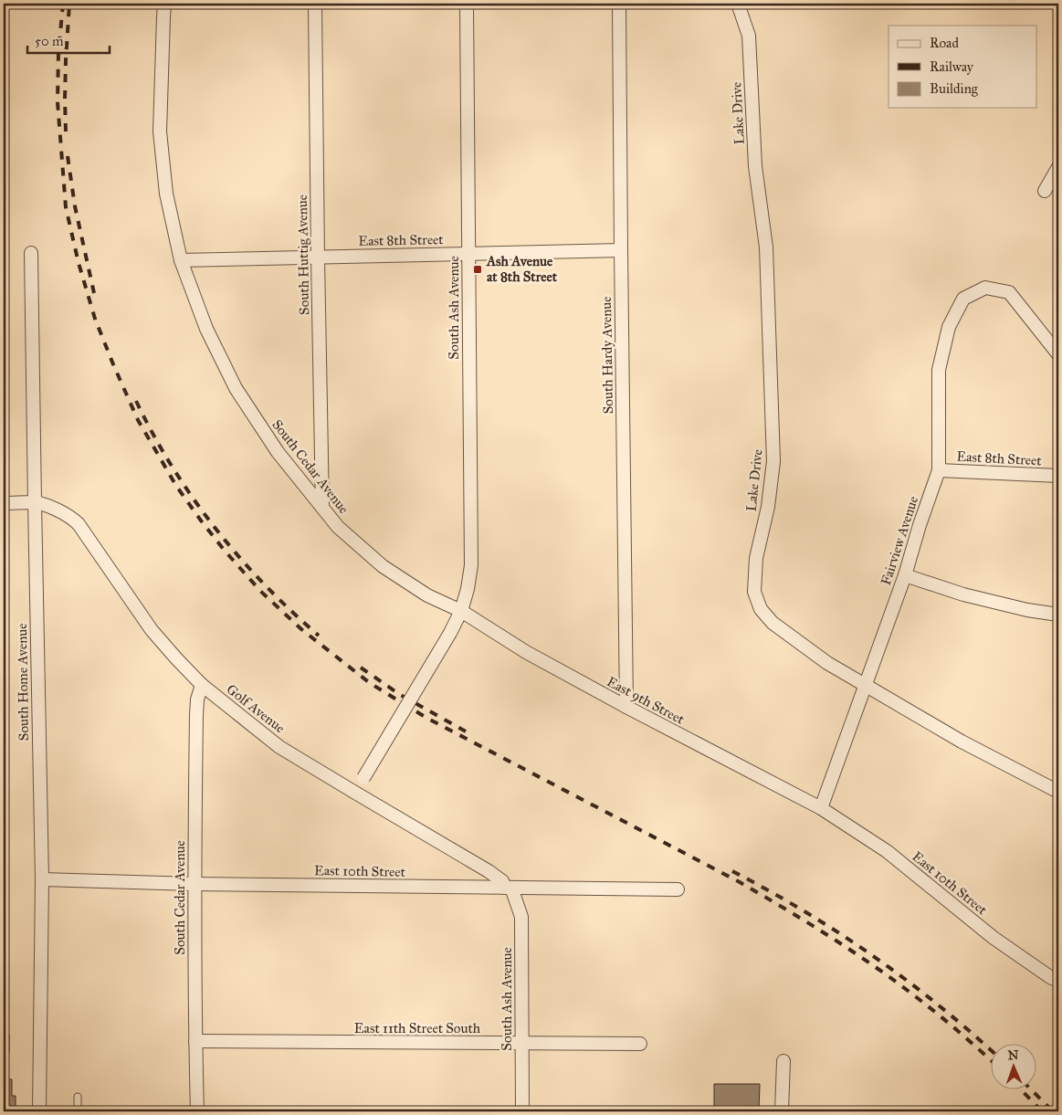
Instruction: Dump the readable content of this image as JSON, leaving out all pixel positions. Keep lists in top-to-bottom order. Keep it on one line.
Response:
{"streets":{"street":["Lake Drive","East 8th Street","South Huttig Avenue","South Ash Avenue","South Hardy Avenue","South Cedar Avenue","Fairview Avenue","South Home Avenue","East 9th Street","Golf Avenue","East 10th Street","East 11th Street South"]},"crossings":[["Lake Drive","Fairview Avenue"],["East 8th Street","South Huttig Avenue"],["East 8th Street","South Ash Avenue"],["East 8th Street","South Hardy Avenue"],["East 8th Street","South Cedar Avenue"],["East 8th Street","Fairview Avenue"],["South Huttig Avenue","South Cedar Avenue"],["South Ash Avenue","South Cedar Avenue"],["South Ash Avenue","East 9th Street"],["South Ash Avenue","Golf Avenue"],["South Ash Avenue","East 10th Street"],["South Ash Avenue","East 11th Street South"],["South Hardy Avenue","East 9th Street"],["South Cedar Avenue","East 9th Street"],["South Cedar Avenue","Golf Avenue"],["South Cedar Avenue","East 10th Street"],["South Cedar Avenue","East 11th Street South"],["Fairview Avenue","East 9th Street"],["Fairview Avenue","East 10th Street"],["South Home Avenue","Golf Avenue"],["South Home Avenue","East 10th Street"],["East 9th Street","East 10th Street"],["Golf Avenue","East 10th Street"]],"places":{"transit":["Ash Avenue at 8th Street"]},"legend":["Road","Railway","Building"],"scale_bar":"50 m","north":"top"}
